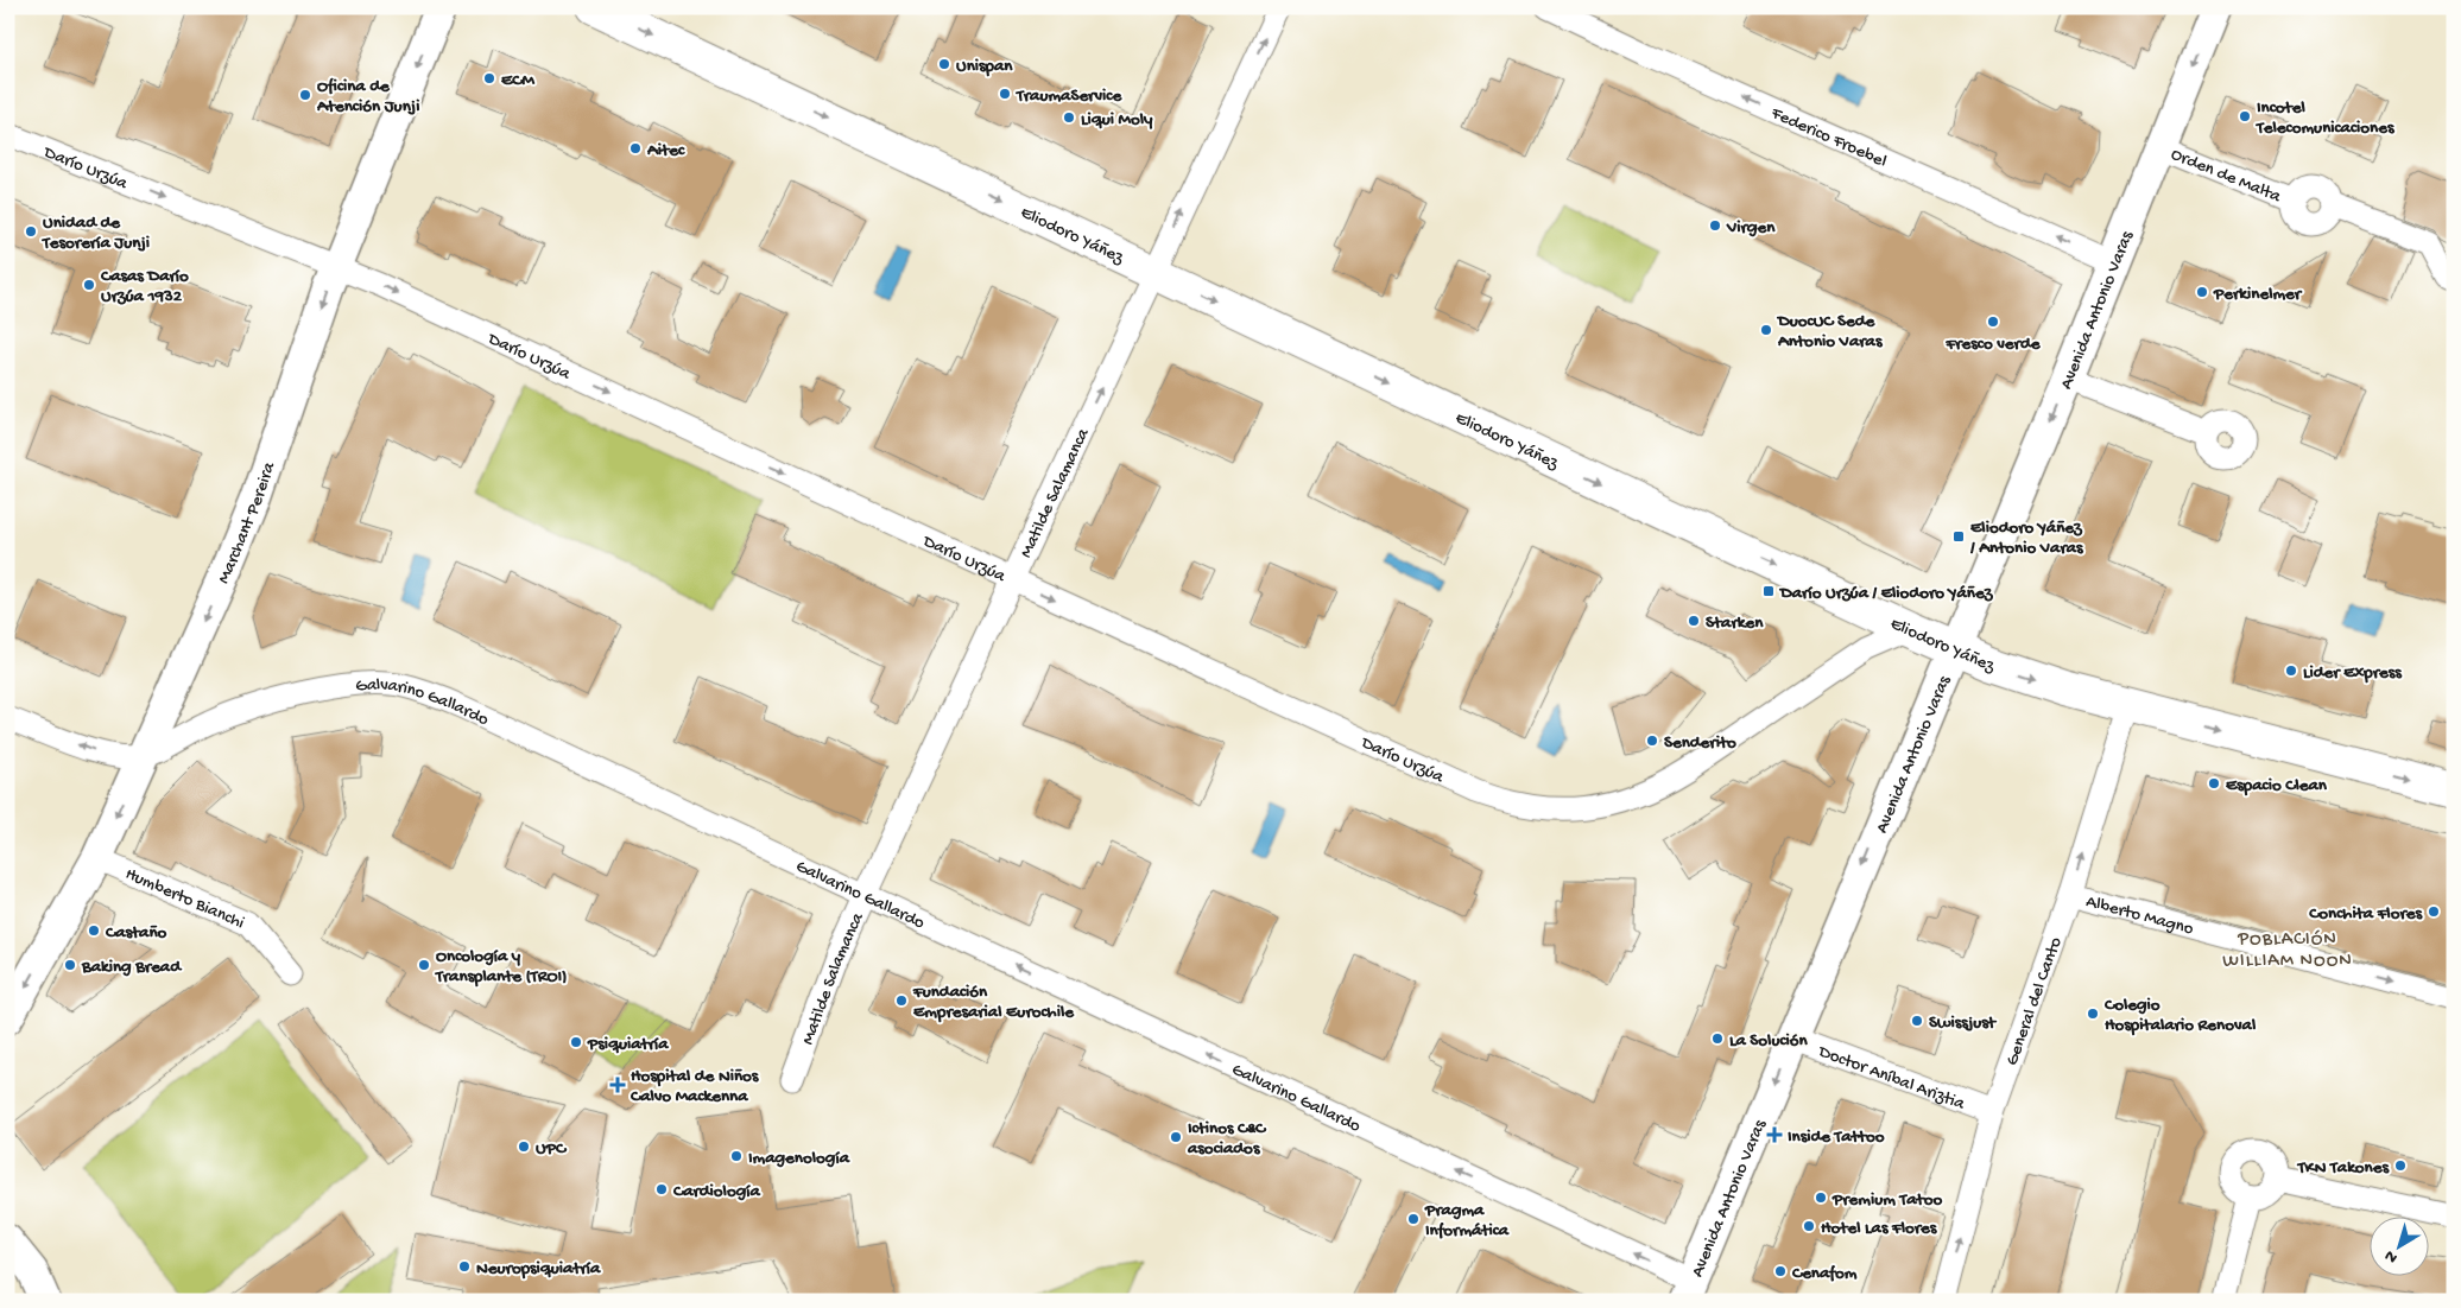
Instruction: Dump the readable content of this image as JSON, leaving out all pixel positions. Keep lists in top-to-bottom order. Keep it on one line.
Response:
{"streets":{"main road":["Eliodoro Yáñez","Avenida Antonio Varas","Marchant Pereira"],"street":["Federico Froebel","Darío Urzúa","Orden de Malta","Matilde Salamanca","Galvarino Gallardo","Humberto Bianchi","Alberto Magno","General del Canto","Doctor Aníbal Ariztia"]},"crossings":[["Federico Froebel","Avenida Antonio Varas"],["Darío Urzúa","Eliodoro Yáñez"],["Darío Urzúa","Matilde Salamanca"],["Darío Urzúa","Marchant Pereira"],["Orden de Malta","Avenida Antonio Varas"],["Eliodoro Yáñez","Avenida Antonio Varas"],["Eliodoro Yáñez","Matilde Salamanca"],["Eliodoro Yáñez","General del Canto"],["Avenida Antonio Varas","Galvarino Gallardo"],["Avenida Antonio Varas","Doctor Aníbal Ariztia"],["Matilde Salamanca","Galvarino Gallardo"],["Marchant Pereira","Galvarino Gallardo"],["Marchant Pereira","Humberto Bianchi"],["Alberto Magno","General del Canto"],["General del Canto","Doctor Aníbal Ariztia"]],"one_way":["Federico Froebel","Darío Urzúa","Eliodoro Yáñez","Avenida Antonio Varas","Matilde Salamanca","Marchant Pereira","Galvarino Gallardo","Alberto Magno","General del Canto"],"districts":["POBLACIÓN WILLIAM NOON"],"places":{"other":["Unispan","ECM","TraumaService","Oficina de Atención Junji","Incotel Telecomunicaciones","Liqui Moly","Aitec","Virgen","Unidad de Tesorería Junji","Casas Darío Urzúa 1932","Perkinelmer","Fresco verde","DuocUC Sede Antonio Varas","Starken","Lider Express","Senderito","Espacio Clean","Conchita Flores","Castaño","Baking Bread","Oncología y Transplante (TROI)","Fundación Empresarial Eurochile","Colegio Hospitalario Renoval","Swissjust","La Solución","Psiquiatría","Ictinos C&C asociados","UPC","Imagenología","TKN Takones","Cardiología","Premium Tatoo","Pragma Informática","Hotel Las Flores","Neuropsiquiatría","Cenafom"],"transit":["Eliodoro Yáñez / Antonio Varas","Darío Urzúa / Eliodoro Yáñez"],"health":["Hospital de Niños Calvo Mackenna","Inside Tattoo"]},"north":"bottom left"}
